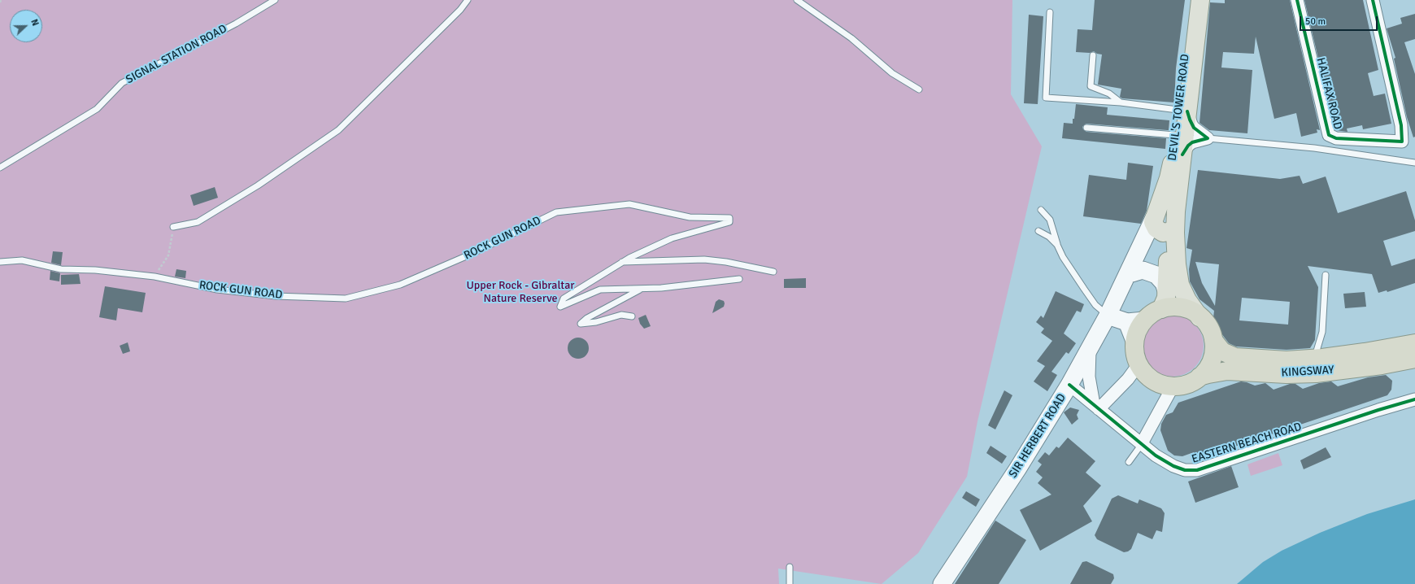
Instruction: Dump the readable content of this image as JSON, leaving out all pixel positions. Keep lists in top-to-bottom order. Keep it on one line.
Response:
{"streets":{"highway":["KINGSWAY"],"main road":["DEVIL'S TOWER ROAD","SIR HERBERT ROAD"],"street":["HALIFAX ROAD","EASTERN BEACH ROAD"],"lane":["SIGNAL STATION ROAD","ROCK GUN ROAD"]},"crossings":[["DEVIL'S TOWER ROAD","SIR HERBERT ROAD"],["SIR HERBERT ROAD","EASTERN BEACH ROAD"]],"parks":["Upper Rock - Gibraltar Nature Reserve"],"scale_bar":"50 m","north":"right"}
